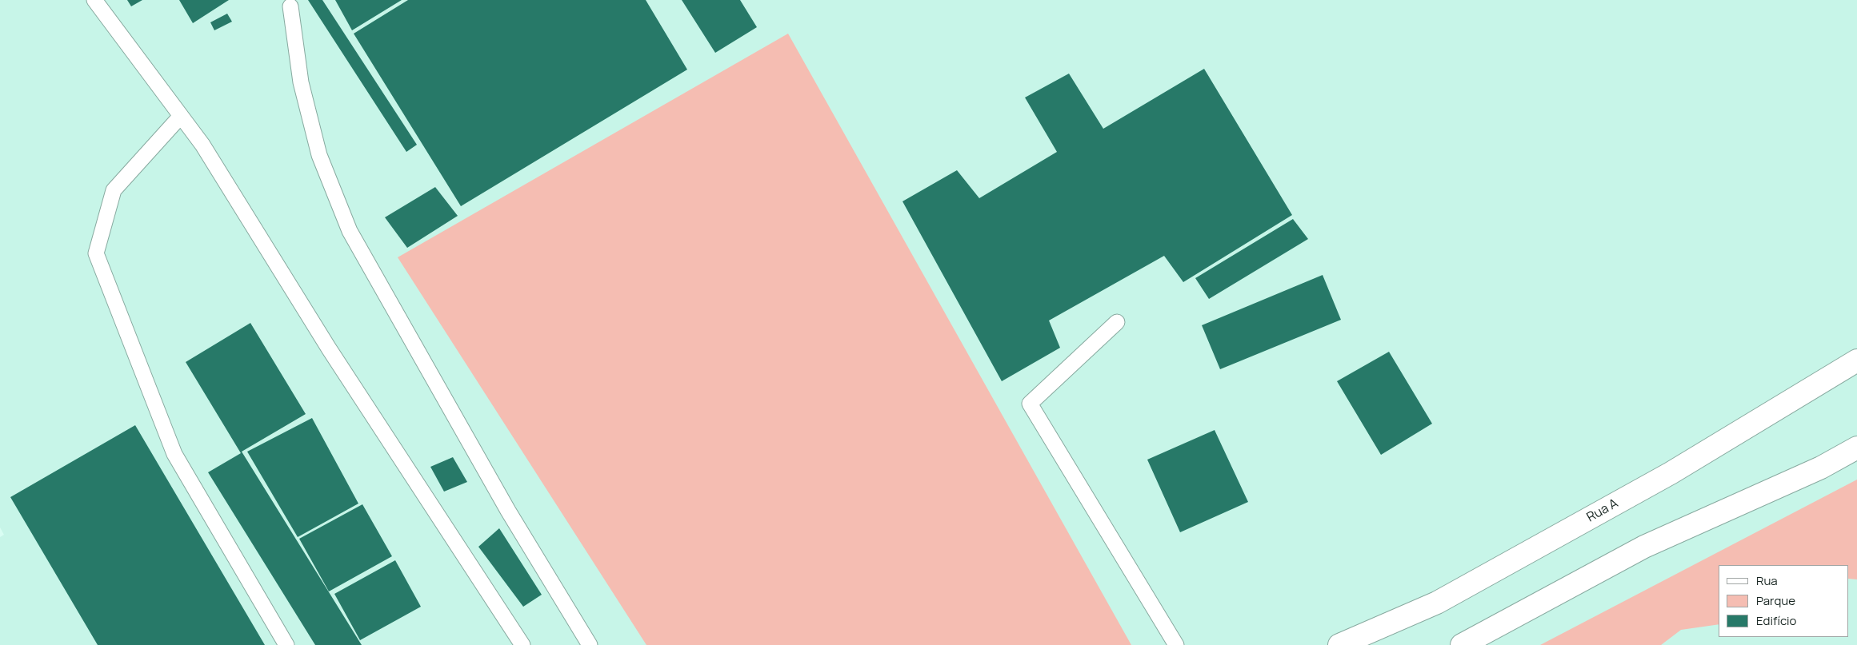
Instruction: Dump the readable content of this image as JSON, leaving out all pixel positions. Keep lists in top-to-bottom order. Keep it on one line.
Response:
{"streets":{"street":["Rua A"]},"legend":["Rua","Parque","Edifício"]}
